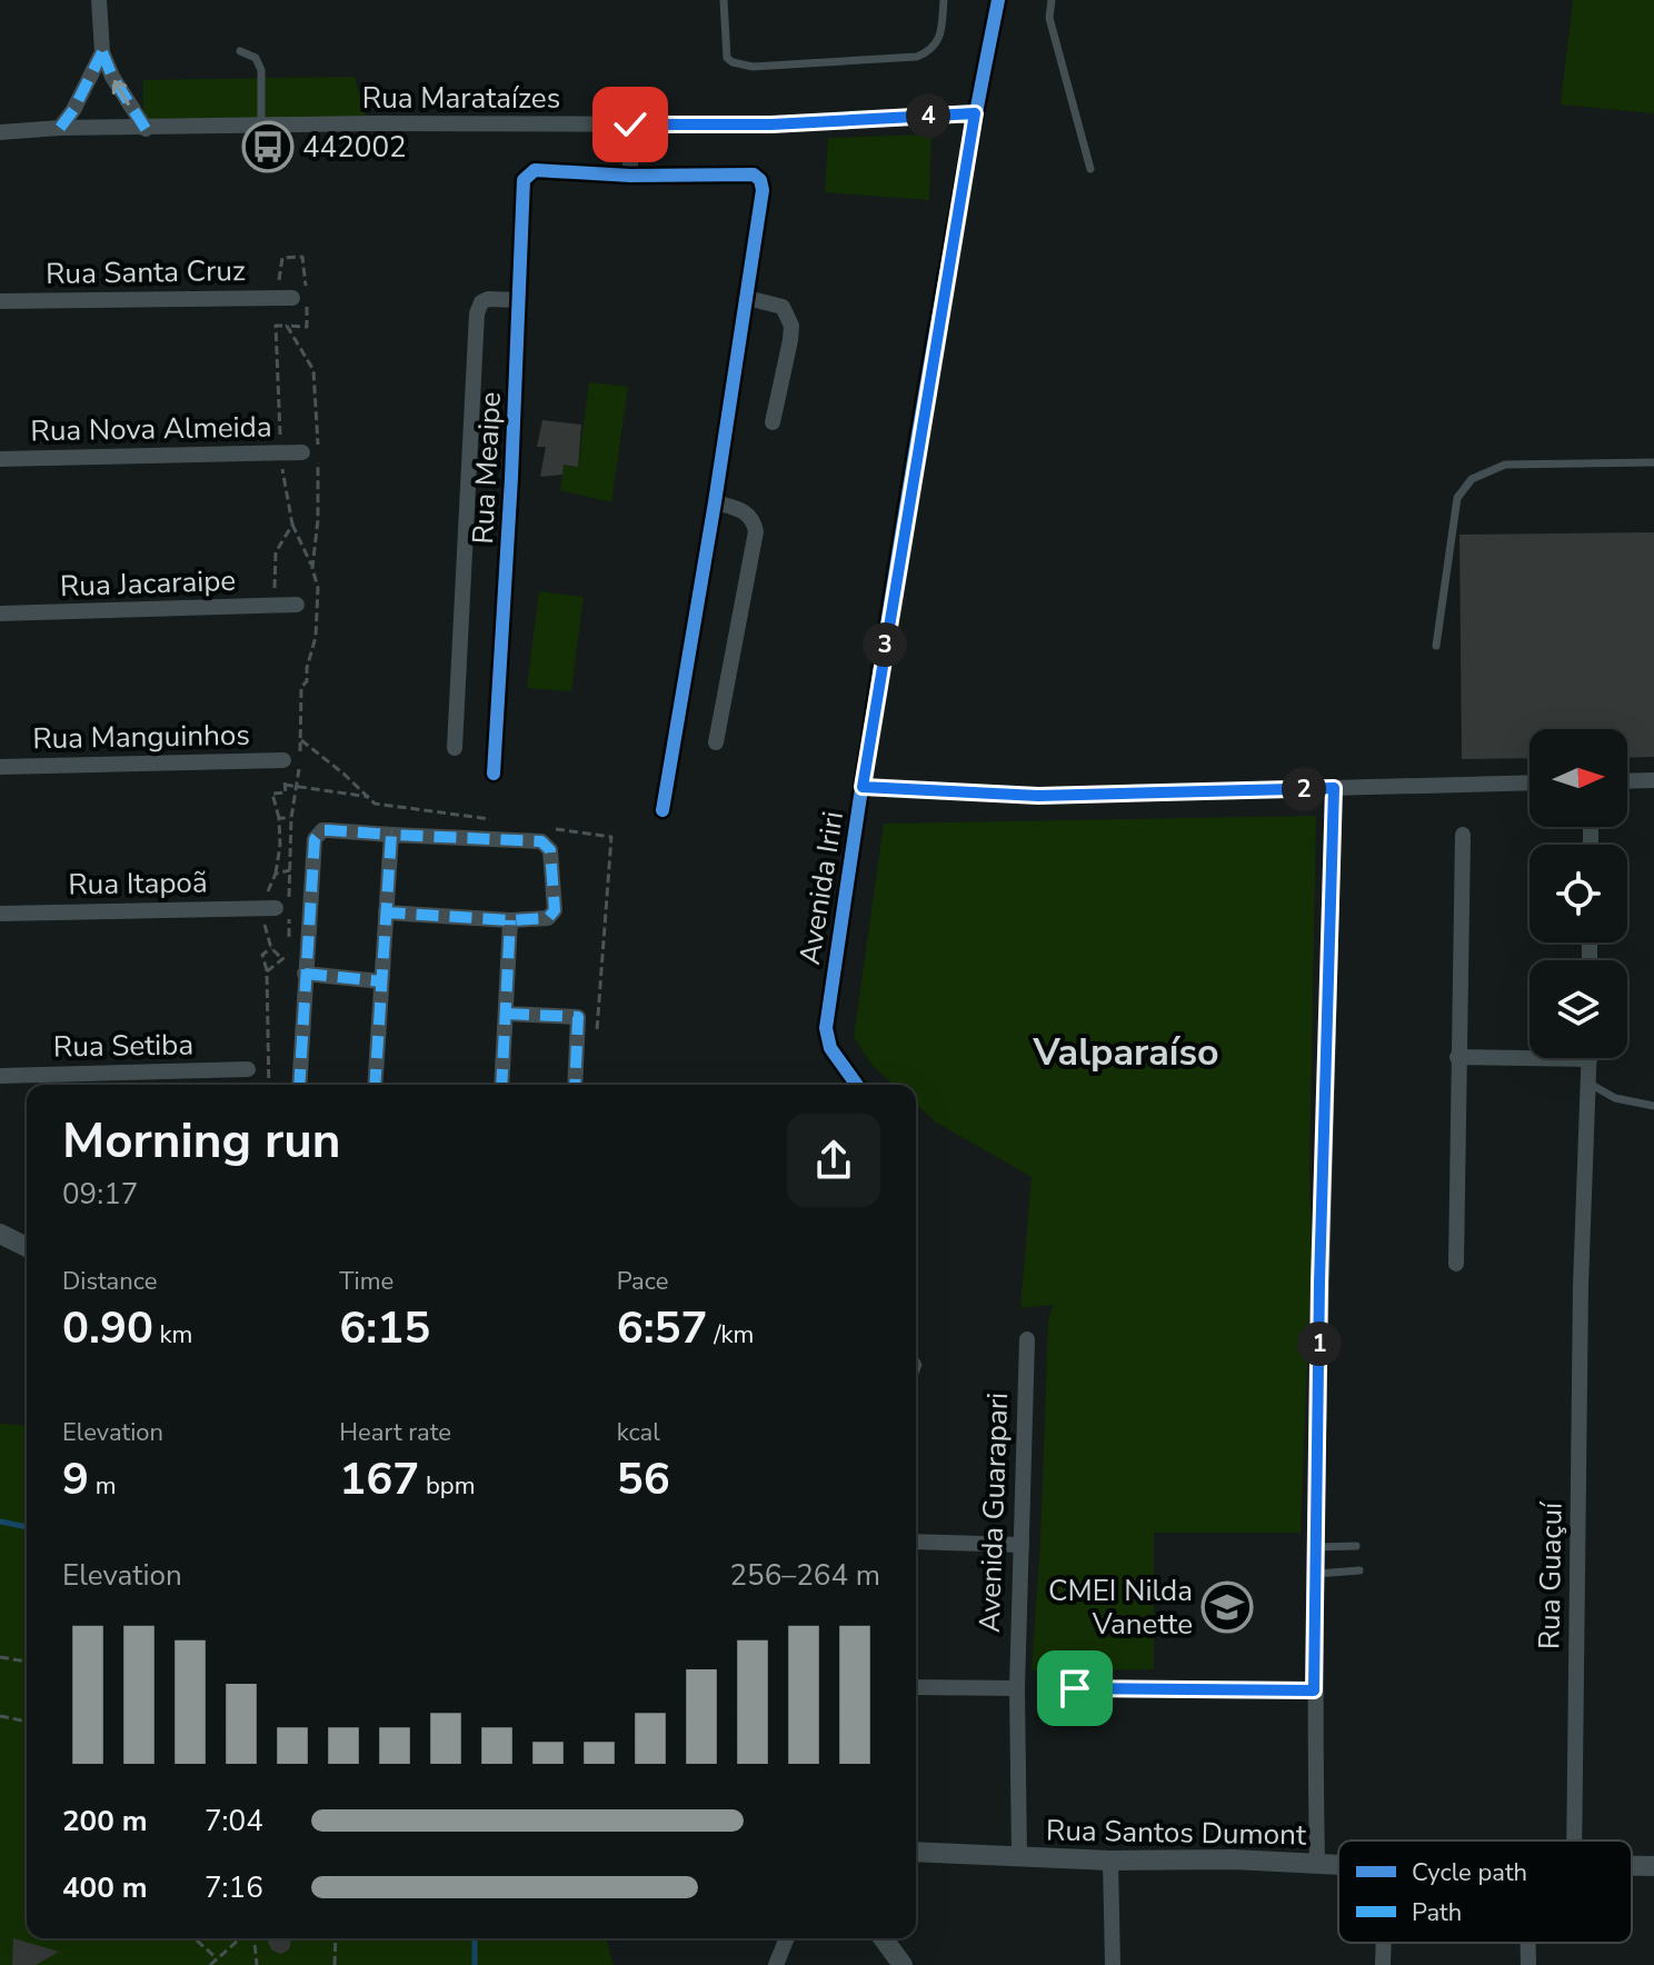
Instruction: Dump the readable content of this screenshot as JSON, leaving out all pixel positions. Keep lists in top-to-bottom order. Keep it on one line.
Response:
{"streets":{"street":["Rua Marataízes","Rua Santa Cruz","Rua Nova Almeida","Rua Meaipe","Rua Jacaraipe","Rua Manguinhos","Rua Itapoã","Avenida Iriri","Rua Setiba","Avenida Guarapari","Rua Guaçuí","Rua Santos Dumont"]},"crossings":[["Rua Marataízes","Avenida Iriri"],["Avenida Guarapari","Rua Santos Dumont"]],"districts":["Valparaíso"],"places":{"bus stop":["442002"],"school or university":["CMEI Nilda Vanette"]},"legend":["Cycle path","Path"],"north":"right","page":{"pins":["4","3","2","1"],"heading":["Morning run","09:17"],"stats":[["Distance","0.90 km"],["Time","6:15"],["Pace","6:57 /km"],["Elevation","9 m"],["Heart rate","167 bpm"],["kcal","56"]],"chart":["Elevation","256–264 m"],"list":[{"name":"200 m","note":"7:04"},{"name":"400 m","note":"7:16"}]}}
